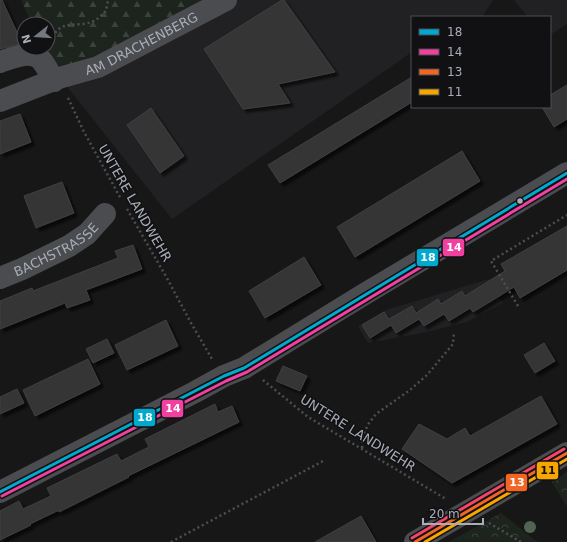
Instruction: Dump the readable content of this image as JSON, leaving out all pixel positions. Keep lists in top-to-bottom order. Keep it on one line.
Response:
{"streets":{"street":["AM DRACHENBERG","BACHSTRASSE"],"path":["UNTERE LANDWEHR"]},"crossings":[["AM DRACHENBERG","UNTERE LANDWEHR"]],"lines":["transit line 18","transit line 14","transit line 13","transit line 11"],"legend":["18","14","13","11"],"scale_bar":"20 m","north":"left"}
